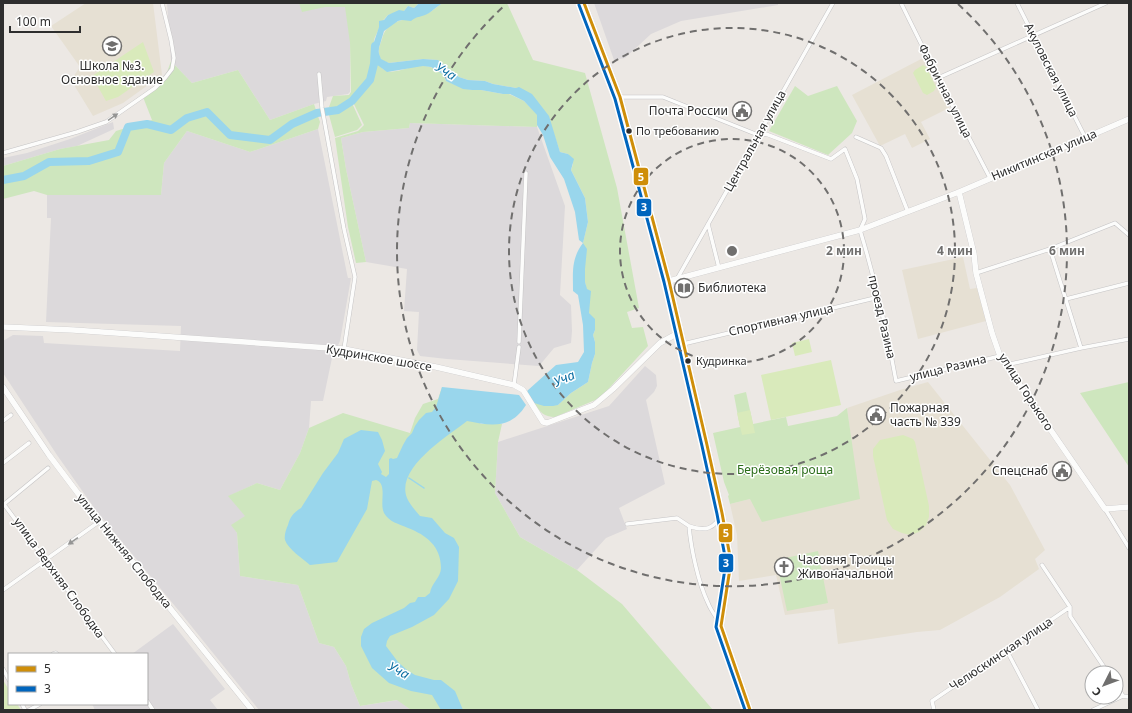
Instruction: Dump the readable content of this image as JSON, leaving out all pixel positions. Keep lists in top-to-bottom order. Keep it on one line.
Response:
{"streets":{"street":["Акуловская улица","Фабричная улица","Центральная улица","Никитинская улица","проезд Разина","Спортивная улица","Кудринское шоссе","улица Разина","улица Горького","улица Нижняя Слободка","улица Верхняя Слободка","Челюскинская улица"]},"crossings":[["Акуловская улица","Никитинская улица"],["Фабричная улица","Никитинская улица"],["Центральная улица","Никитинская улица"],["Никитинская улица","проезд Разина"],["Никитинская улица","улица Горького"],["проезд Разина","Спортивная улица"],["проезд Разина","улица Разина"],["улица Разина","улица Горького"]],"water":["Уча"],"parks":["Берёзовая роща"],"places":{"school or university":["Школа №3. Основное здание"],"public building":["Почта России","Пожарная часть № 339","Спецснаб"],"other":["По требованию","Кудринка"],"library":["Библиотека"],"church":["Часовня Троицы Живоначальной"]},"lines":["transit line 5","transit line 3"],"legend":["5","3"],"scale_bar":"100 m","north":"bottom left","rings":["2 мин","4 мин","6 мин"]}
